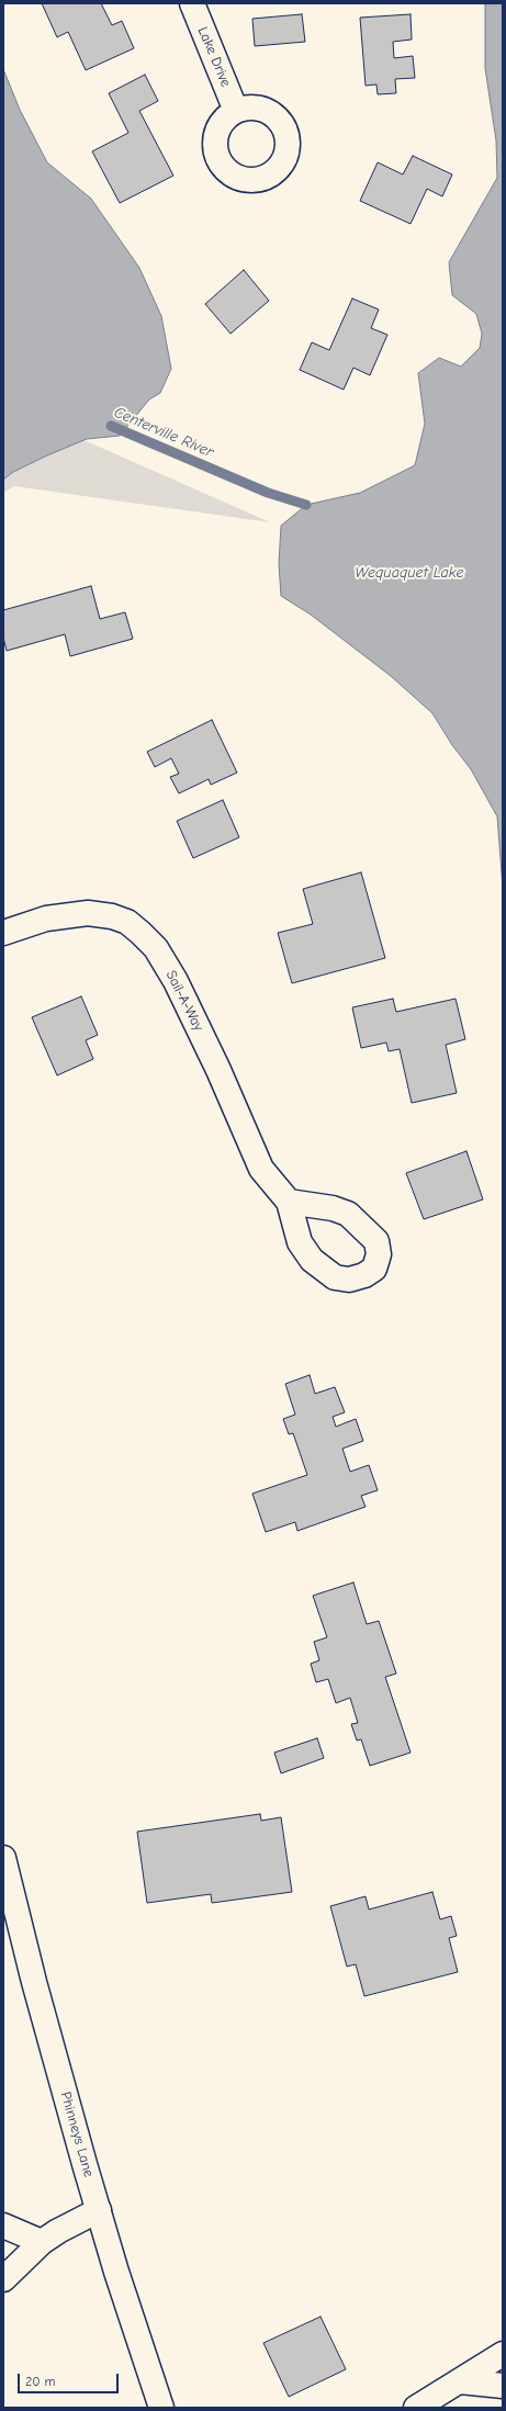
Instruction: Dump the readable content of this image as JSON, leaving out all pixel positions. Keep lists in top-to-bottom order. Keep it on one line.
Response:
{"streets":{"street":["Lake Drive","Sail-A-Way","Phinneys Lane"]},"water":["Centerville River","Wequaquet Lake"],"scale_bar":"20 m"}
